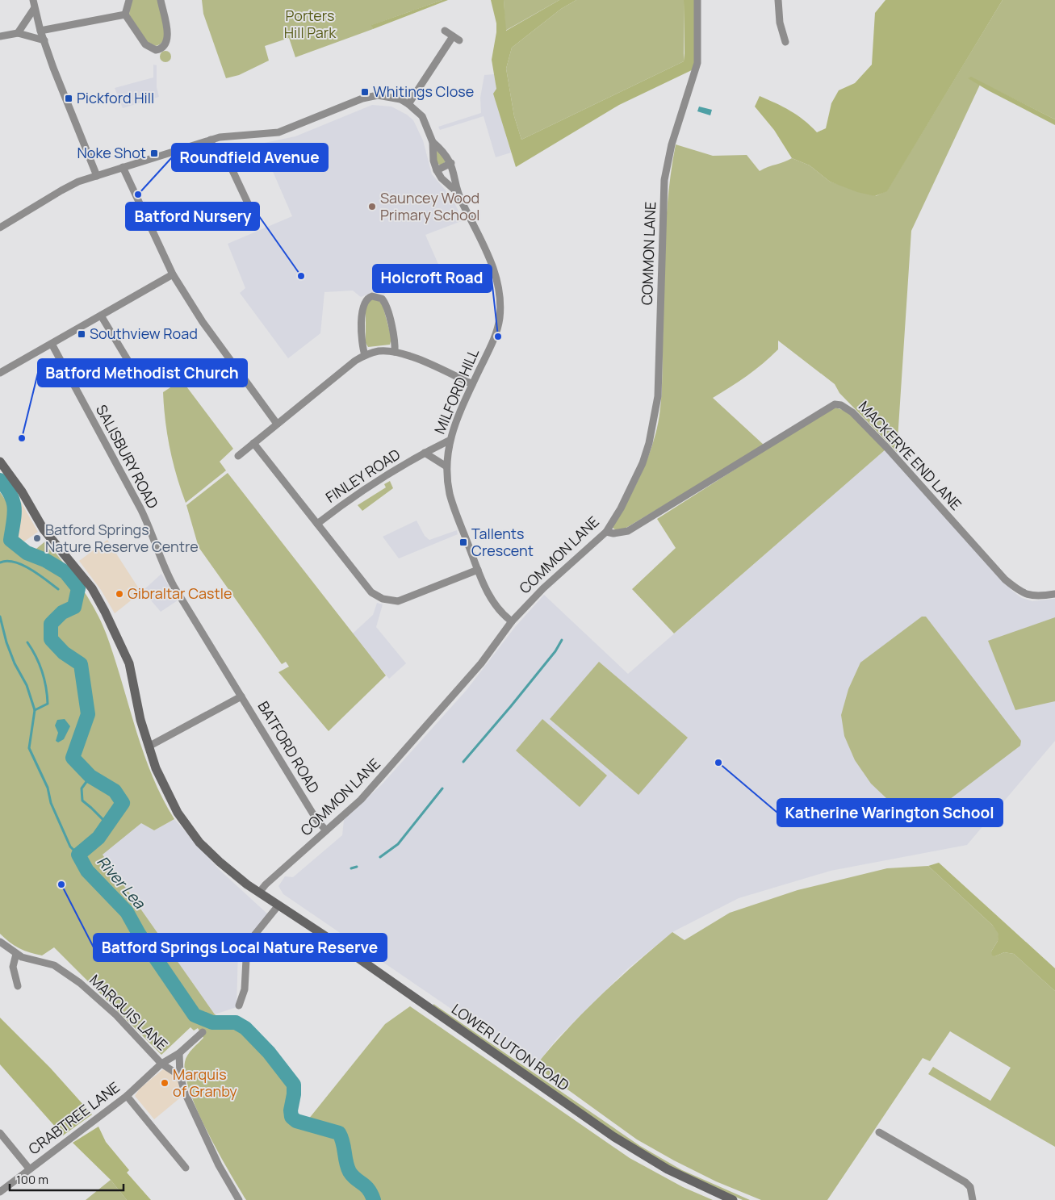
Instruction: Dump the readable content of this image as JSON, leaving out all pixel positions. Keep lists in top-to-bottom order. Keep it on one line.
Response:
{"streets":{"main road":["LOWER LUTON ROAD"],"street":["COMMON LANE","MILFORD HILL","MACKERYE END LANE","SALISBURY ROAD","FINLEY ROAD","BATFORD ROAD","MARQUIS LANE","CRABTREE LANE"]},"crossings":[["COMMON LANE","MILFORD HILL"],["COMMON LANE","MACKERYE END LANE"],["COMMON LANE","BATFORD ROAD"],["COMMON LANE","LOWER LUTON ROAD"],["MILFORD HILL","FINLEY ROAD"],["SALISBURY ROAD","BATFORD ROAD"],["BATFORD ROAD","LOWER LUTON ROAD"],["MARQUIS LANE","CRABTREE LANE"]],"water":["River Lea"],"parks":["Porters Hill Park"],"places":{"transit":["Whitings Close","Pickford Hill","Noke Shot","Southview Road","Tallents Crescent"],"other":["Roundfield Avenue","Sauncey Wood Primary School","Batford Nursery","Holcroft Road","Batford Methodist Church","Batford Springs Nature Reserve Centre","Gibraltar Castle","Katherine Warington School","Batford Springs Local Nature Reserve","Marquis of Granby"]},"scale_bar":"100 m"}
